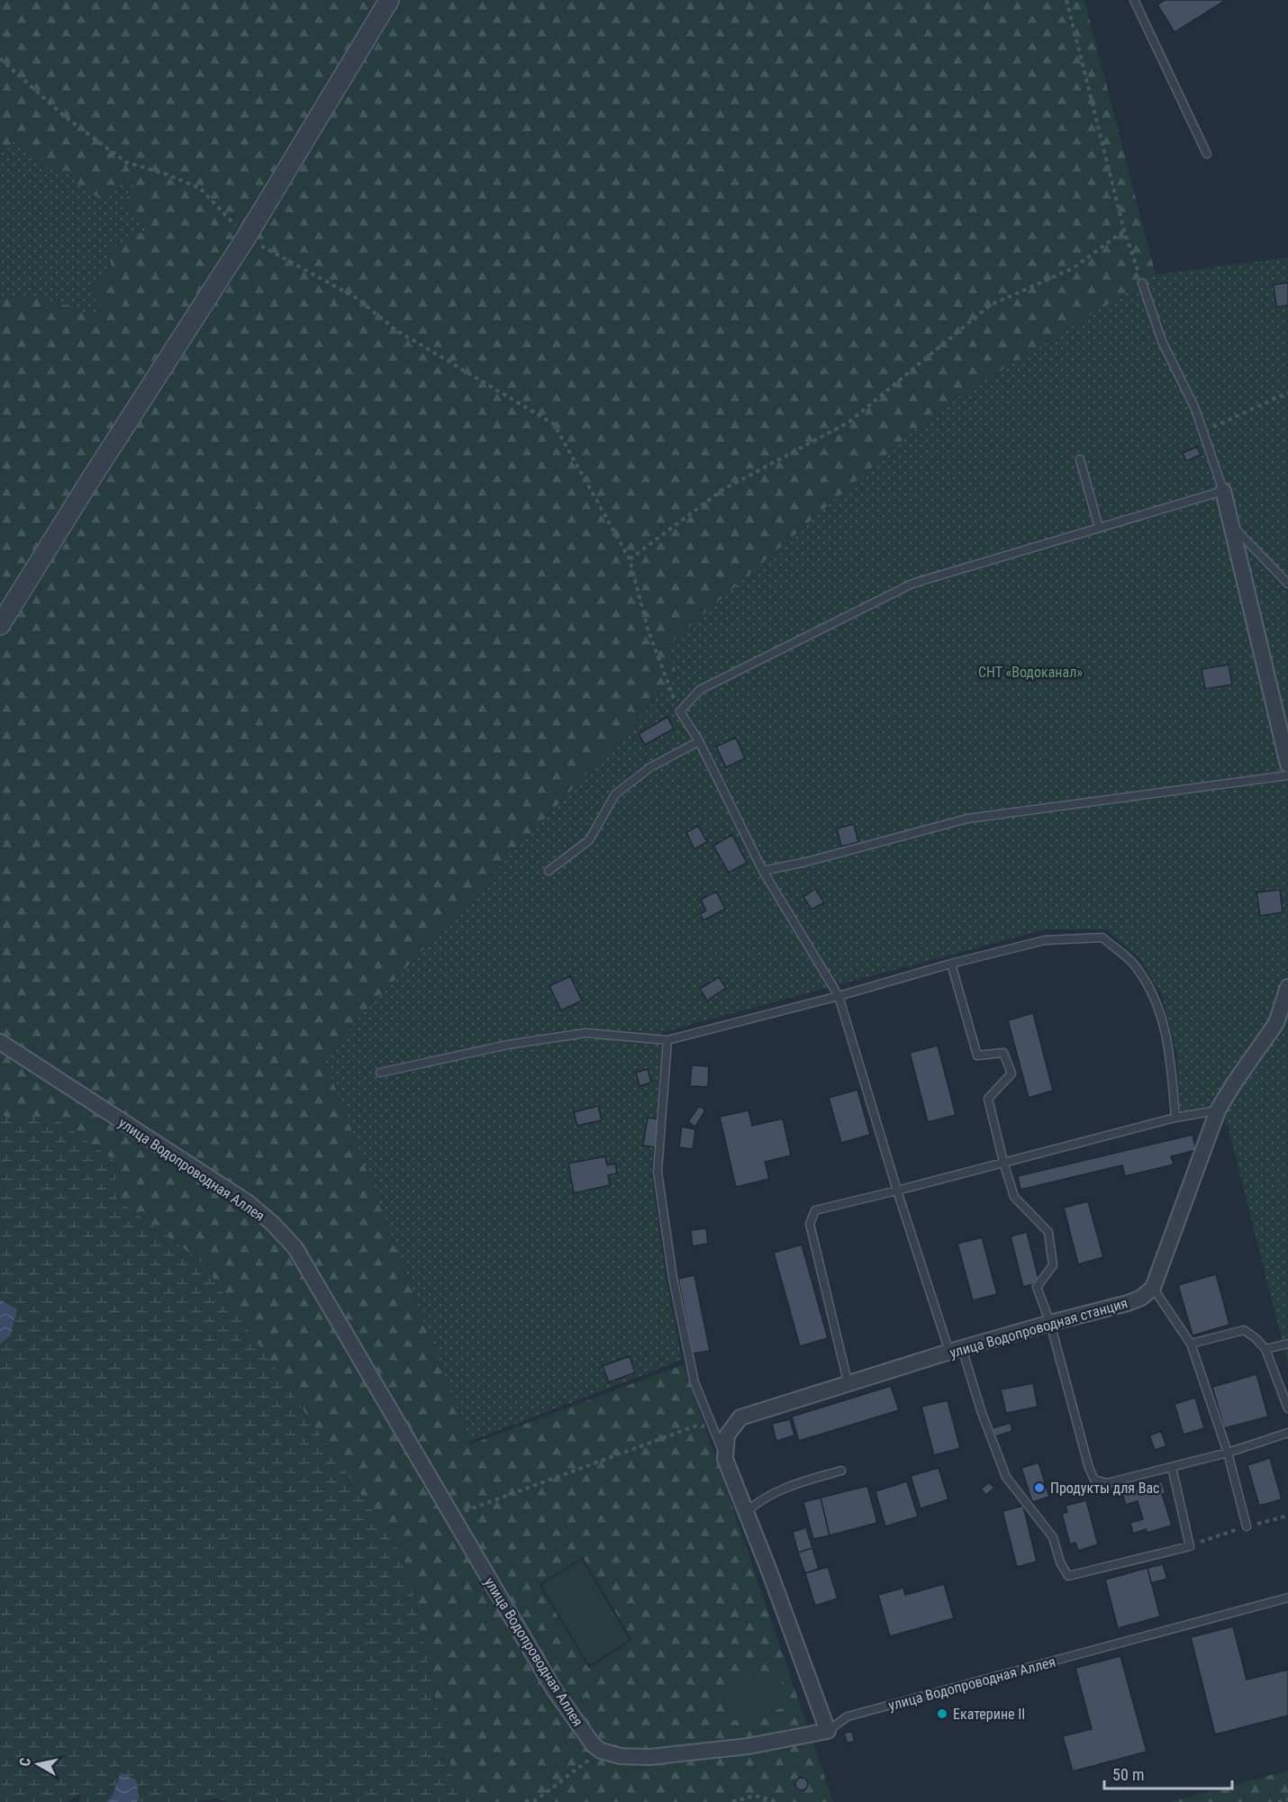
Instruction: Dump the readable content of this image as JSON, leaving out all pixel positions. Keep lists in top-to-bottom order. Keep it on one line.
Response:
{"streets":{"street":["улица Водопроводная Аллея","улица Водопроводная станция"]},"parks":["СНТ «Водоканал»"],"places":["Продукты для Вас","Екатерине II"],"scale_bar":"50 m","north":"left"}
